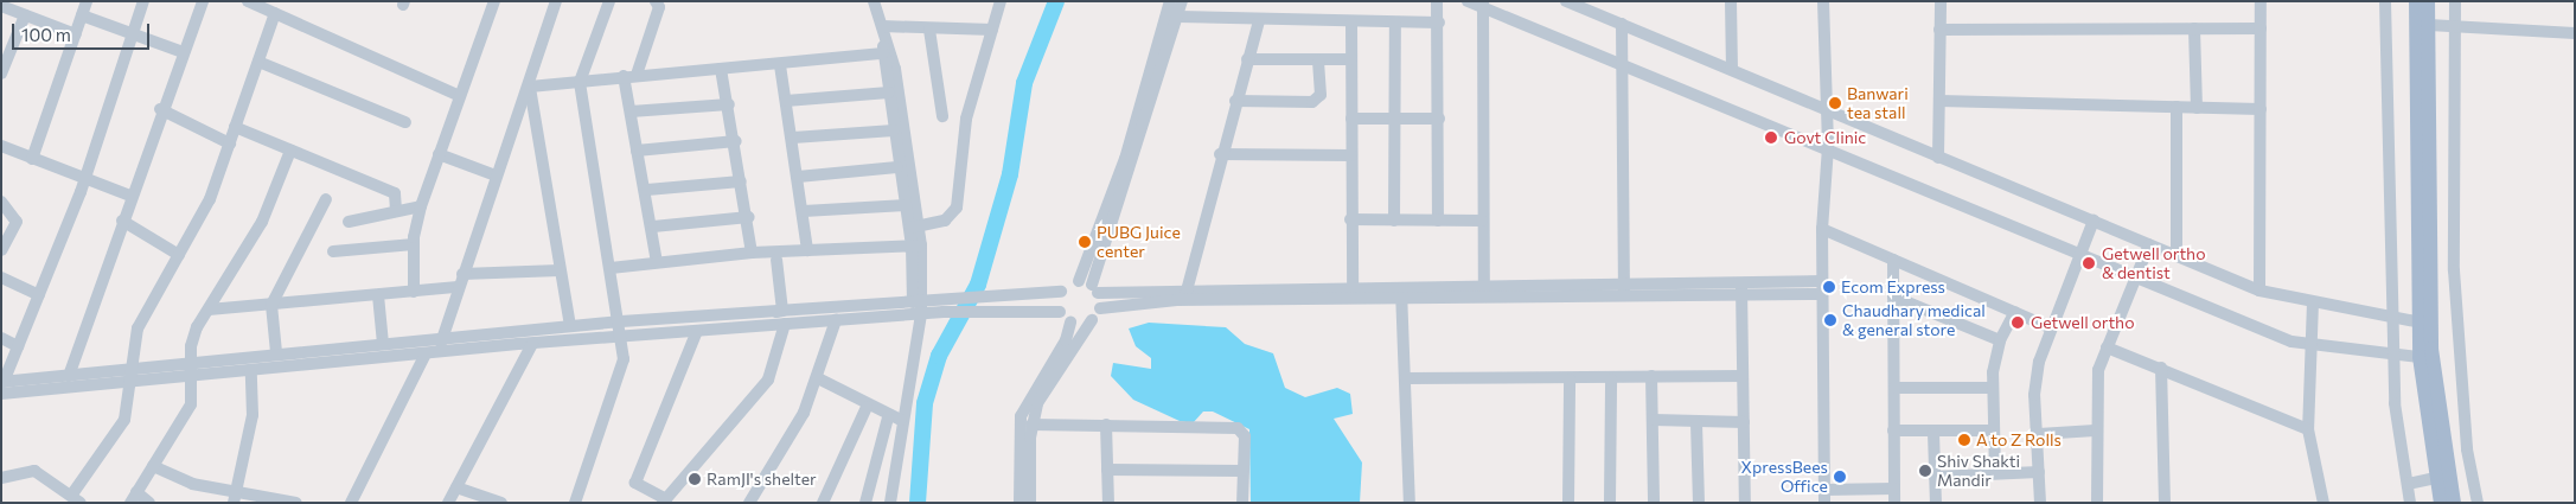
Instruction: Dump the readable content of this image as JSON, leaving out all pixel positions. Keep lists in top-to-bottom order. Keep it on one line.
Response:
{"places":["Banwari tea stall","Govt Clinic","PUBG Juice center","Getwell ortho & dentist","Ecom Express","Chaudhary medical & general store","Getwell ortho","A to Z Rolls","Shiv Shakti Mandir","XpressBees Office","RamJI's shelter"],"scale_bar":"100 m"}
